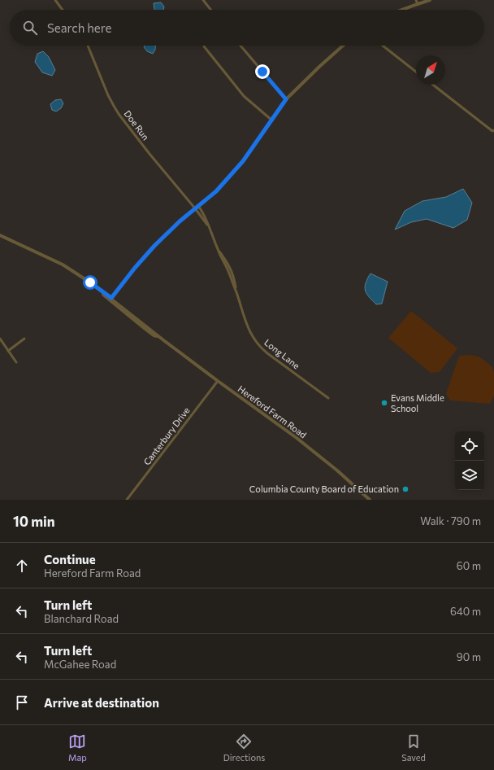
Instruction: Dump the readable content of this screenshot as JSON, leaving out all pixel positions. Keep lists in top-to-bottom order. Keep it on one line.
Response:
{"streets":{"street":["Doe Run","Long Lane","Hereford Farm Road","Canterbury Drive"]},"crossings":[["Doe Run","Long Lane"],["Hereford Farm Road","Canterbury Drive"]],"places":["Evans Middle School","Columbia County Board of Education"],"north":"top right","page":{"search":"Search here","heading":["10 min","Walk · 790 m"],"list":[["Continue","Hereford Farm Road","60 m"],["Turn left","Blanchard Road","640 m"],["Turn left","McGahee Road","90 m"],"Arrive at destination"],"nav":["Map","Directions","Saved"]}}
